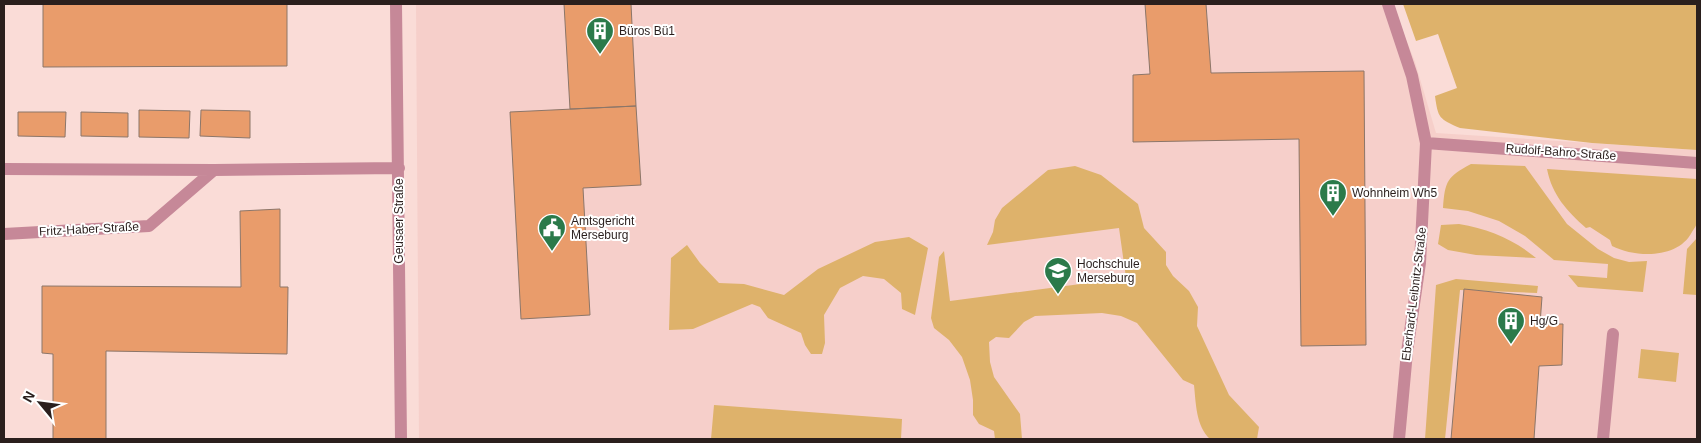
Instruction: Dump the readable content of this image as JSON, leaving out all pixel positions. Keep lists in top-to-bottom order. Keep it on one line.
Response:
{"streets":{"street":["Rudolf-Bahro-Straße","Geusaer Straße","Fritz-Haber-Straße","Eberhard-Leibnitz-Straße"]},"crossings":[["Rudolf-Bahro-Straße","Eberhard-Leibnitz-Straße"]],"places":{"building":["Büros Bü1","Wohnheim Wh5","Hg/G"],"public building":["Amtsgericht Merseburg"],"school or university":["Hochschule Merseburg"]},"north":"top left"}
